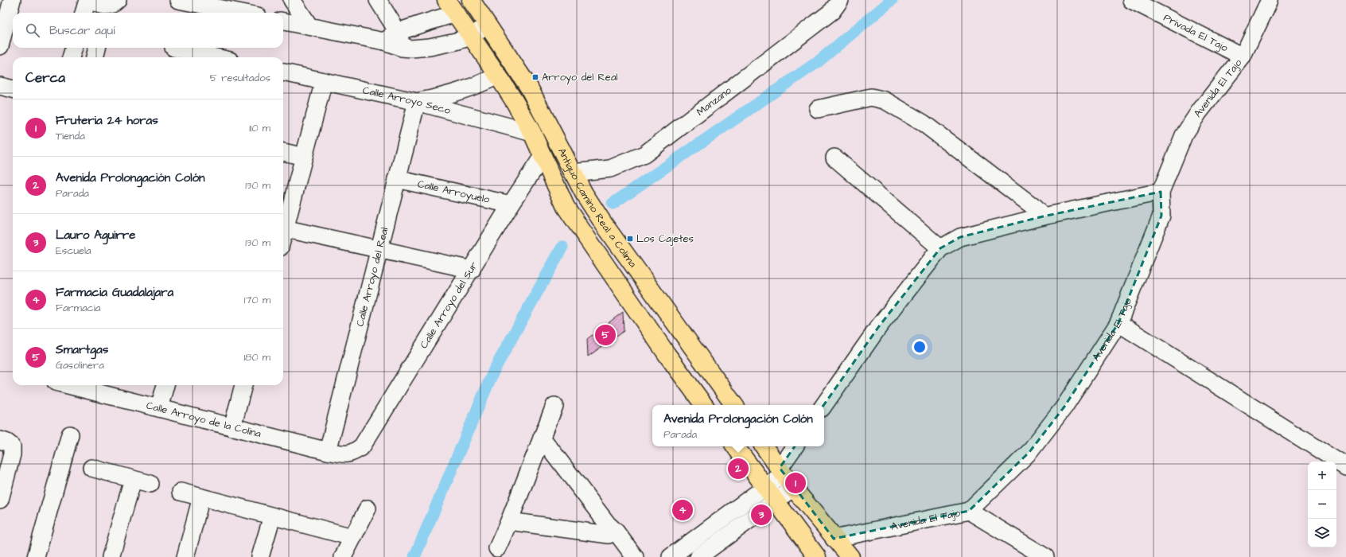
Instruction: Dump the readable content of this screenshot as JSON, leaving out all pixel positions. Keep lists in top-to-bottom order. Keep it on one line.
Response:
{"streets":{"main road":["Antiguo Camino Real a Colima"],"street":["Privada El Tajo","Avenida El Tajo","Calle Arroyo Seco","Manzano","Calle Arroyuelo","Calle Arroyo del Real","Calle Arroyo del Sur","Calle Arroyo de la Colina"]},"crossings":[["Privada El Tajo","Avenida El Tajo"],["Calle Arroyo Seco","Antiguo Camino Real a Colima"],["Calle Arroyo Seco","Calle Arroyo del Real"],["Manzano","Antiguo Camino Real a Colima"],["Calle Arroyuelo","Calle Arroyo del Real"],["Calle Arroyuelo","Calle Arroyo del Sur"],["Antiguo Camino Real a Colima","Calle Arroyo del Sur"],["Calle Arroyo del Real","Calle Arroyo de la Colina"],["Calle Arroyo del Sur","Calle Arroyo de la Colina"]],"places":{"transit":["Arroyo del Real","Los Cajetes"]},"page":{"search":"Buscar aquí","heading":["Cerca","5 resultados"],"list":[{"mark":"1","name":"Fruteria 24 horas","note":"Tienda","value":"110 m"},{"mark":"2","name":"Avenida Prolongación Colón","note":"Parada","value":"130 m"},{"mark":"3","name":"Lauro Aguirre","note":"Escuela","value":"130 m"},{"mark":"4","name":"Farmacia Guadalajara","note":"Farmacia","value":"170 m"},{"mark":"5","name":"Smartgas","note":"Gasolinera","value":"180 m"}],"pins":["5","2","1","4","3"],"popup":["Avenida Prolongación Colón","Parada"],"map_buttons":["+","−"]}}
